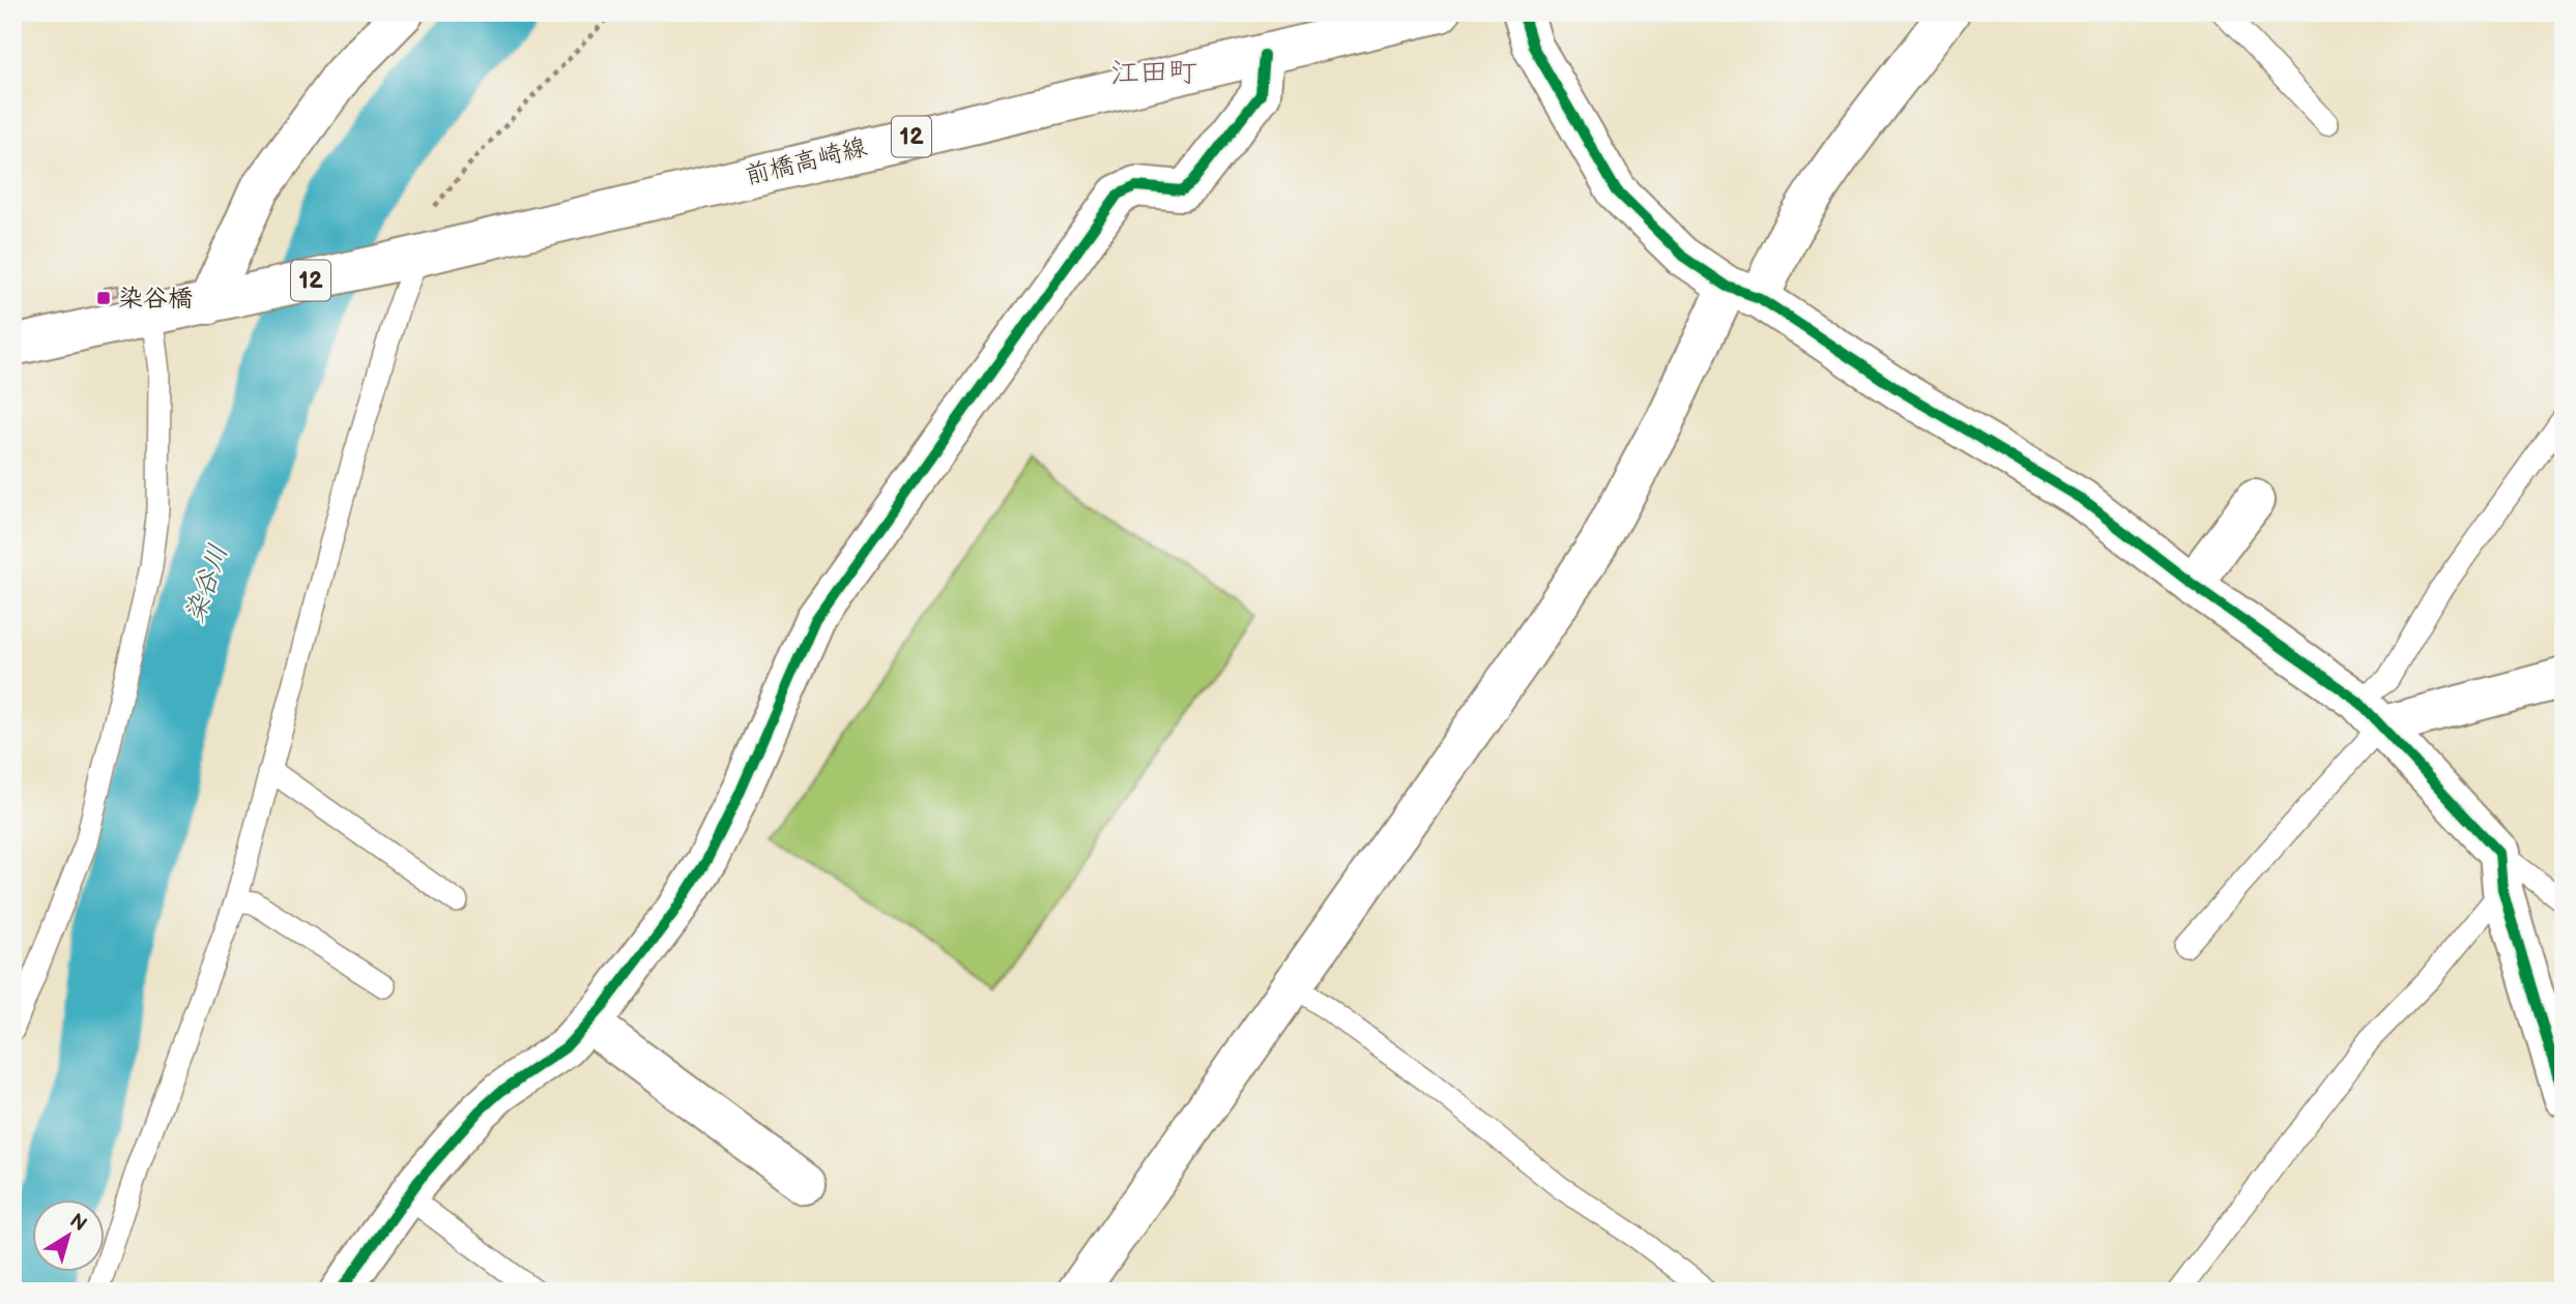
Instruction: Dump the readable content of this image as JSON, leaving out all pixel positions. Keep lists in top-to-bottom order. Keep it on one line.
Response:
{"streets":{"street":["12","前橋高崎線"]},"crossings":[["12","前橋高崎線"]],"districts":["江田町"],"water":["染谷川"],"places":{"transit":["染谷橋"]},"north":"top right"}
